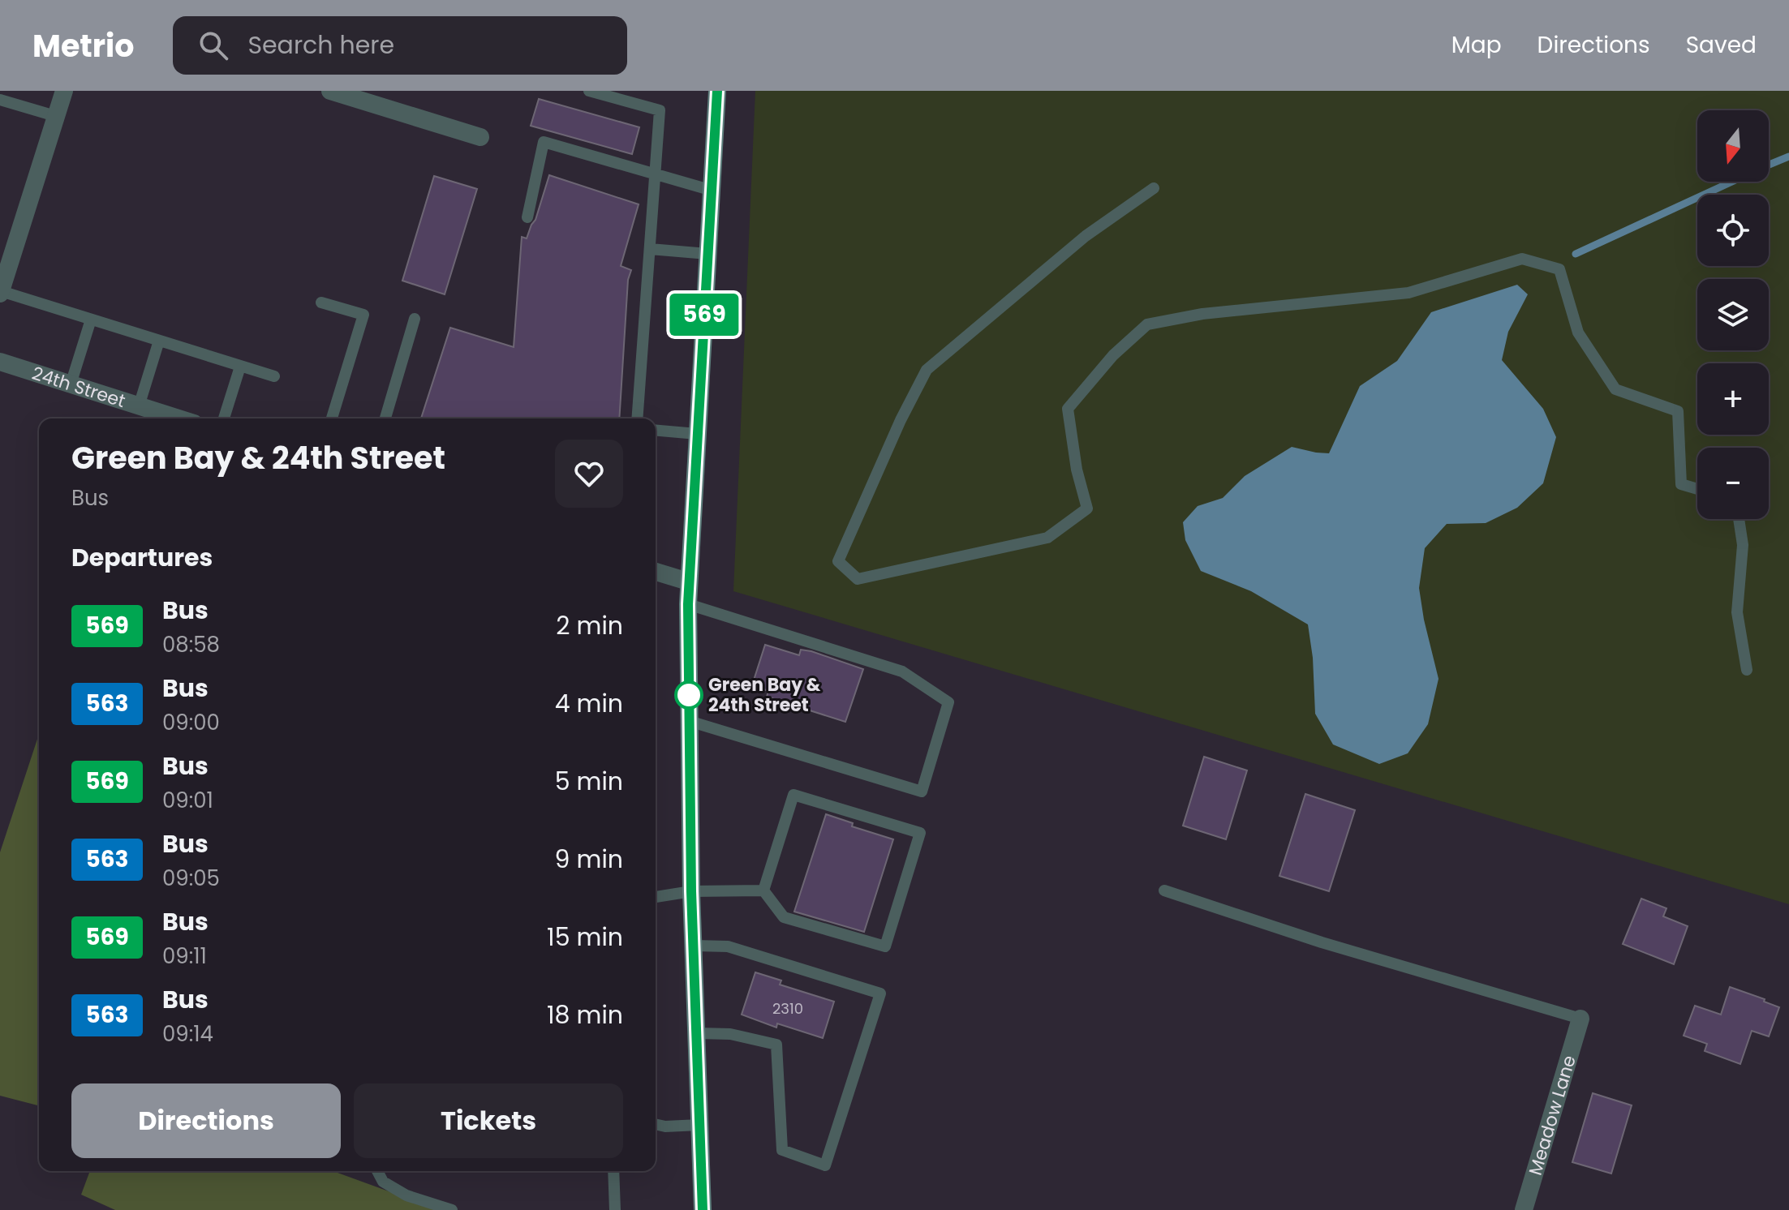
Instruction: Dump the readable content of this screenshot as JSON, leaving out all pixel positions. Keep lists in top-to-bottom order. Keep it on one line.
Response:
{"streets":{"street":["24th Street","Meadow Lane"]},"places":["Green Bay & 24th Street"],"lines":["bus line 569"],"house_numbers":["2310"],"north":"bottom","page":{"header":"Metrio","search":"Search here","nav":["Map","Directions","Saved"],"on_map":"569","map_buttons":["+","−"],"heading":[["Green Bay & 24th Street","Bus"],"Departures"],"list":[{"mark":"569","name":"Bus","note":"08:58","value":"2 min"},{"mark":"563","name":"Bus","note":"09:00","value":"4 min"},{"mark":"569","name":"Bus","note":"09:01","value":"5 min"},{"mark":"563","name":"Bus","note":"09:05","value":"9 min"},{"mark":"569","name":"Bus","note":"09:11","value":"15 min"},{"mark":"563","name":"Bus","note":"09:14","value":"18 min"}],"buttons":["Directions","Tickets"]}}
